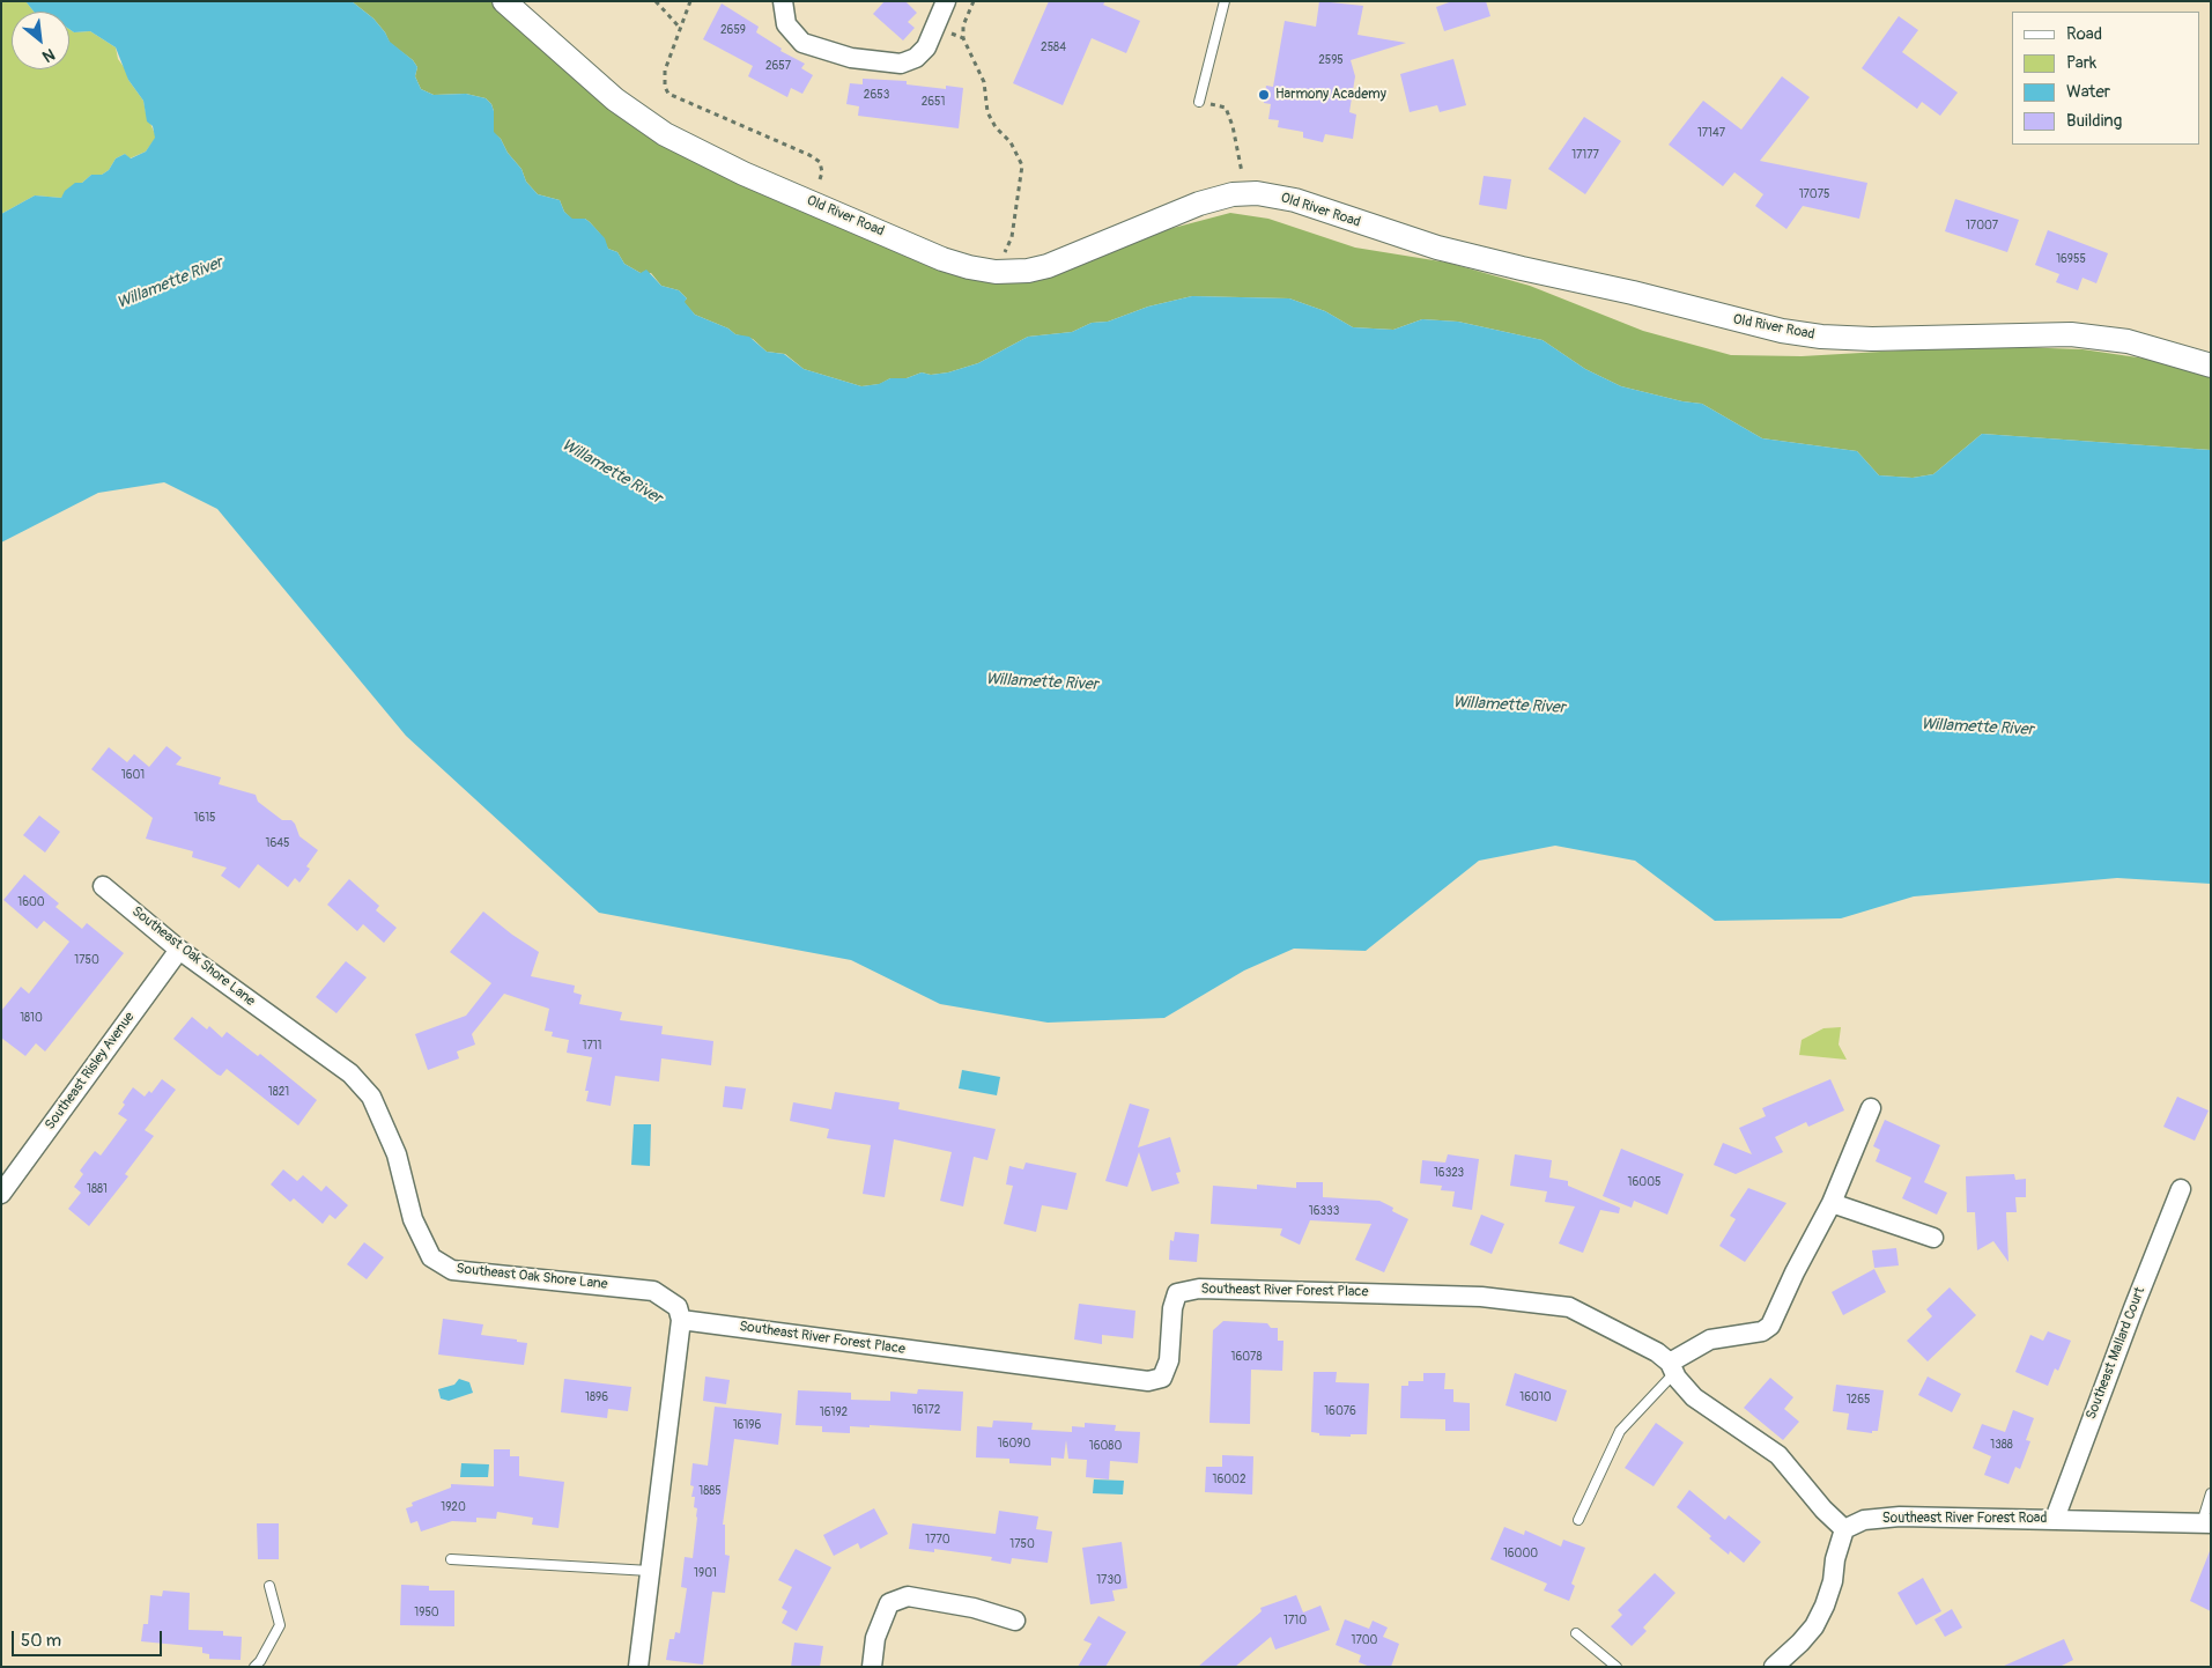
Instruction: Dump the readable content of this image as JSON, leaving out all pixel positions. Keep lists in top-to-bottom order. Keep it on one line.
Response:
{"streets":{"street":["Old River Road","Southeast Oak Shore Lane","Southeast Risley Avenue","Southeast River Forest Place","Southeast Mallard Court","Southeast River Forest Road"]},"crossings":[["Southeast Oak Shore Lane","Southeast Risley Avenue"],["Southeast Oak Shore Lane","Southeast River Forest Place"],["Southeast River Forest Place","Southeast River Forest Road"],["Southeast Mallard Court","Southeast River Forest Road"]],"water":["Willamette River"],"places":["Harmony Academy"],"house_numbers":["2659","2584","2595","2657","2653","2651","17147","17177","17075","17007","16955","1601","1615","1645","1600","1750","1810","1711","1821","16323","16005","1881","16333","16078","1896","16010","1265","16172","16076","16192","16196","16090","1388","16080","16002","1885","1920","1770","1750","16000","1901","1730","1950","1710","1700"],"legend":["Road","Park","Water","Building"],"scale_bar":"50 m","north":"bottom right"}
